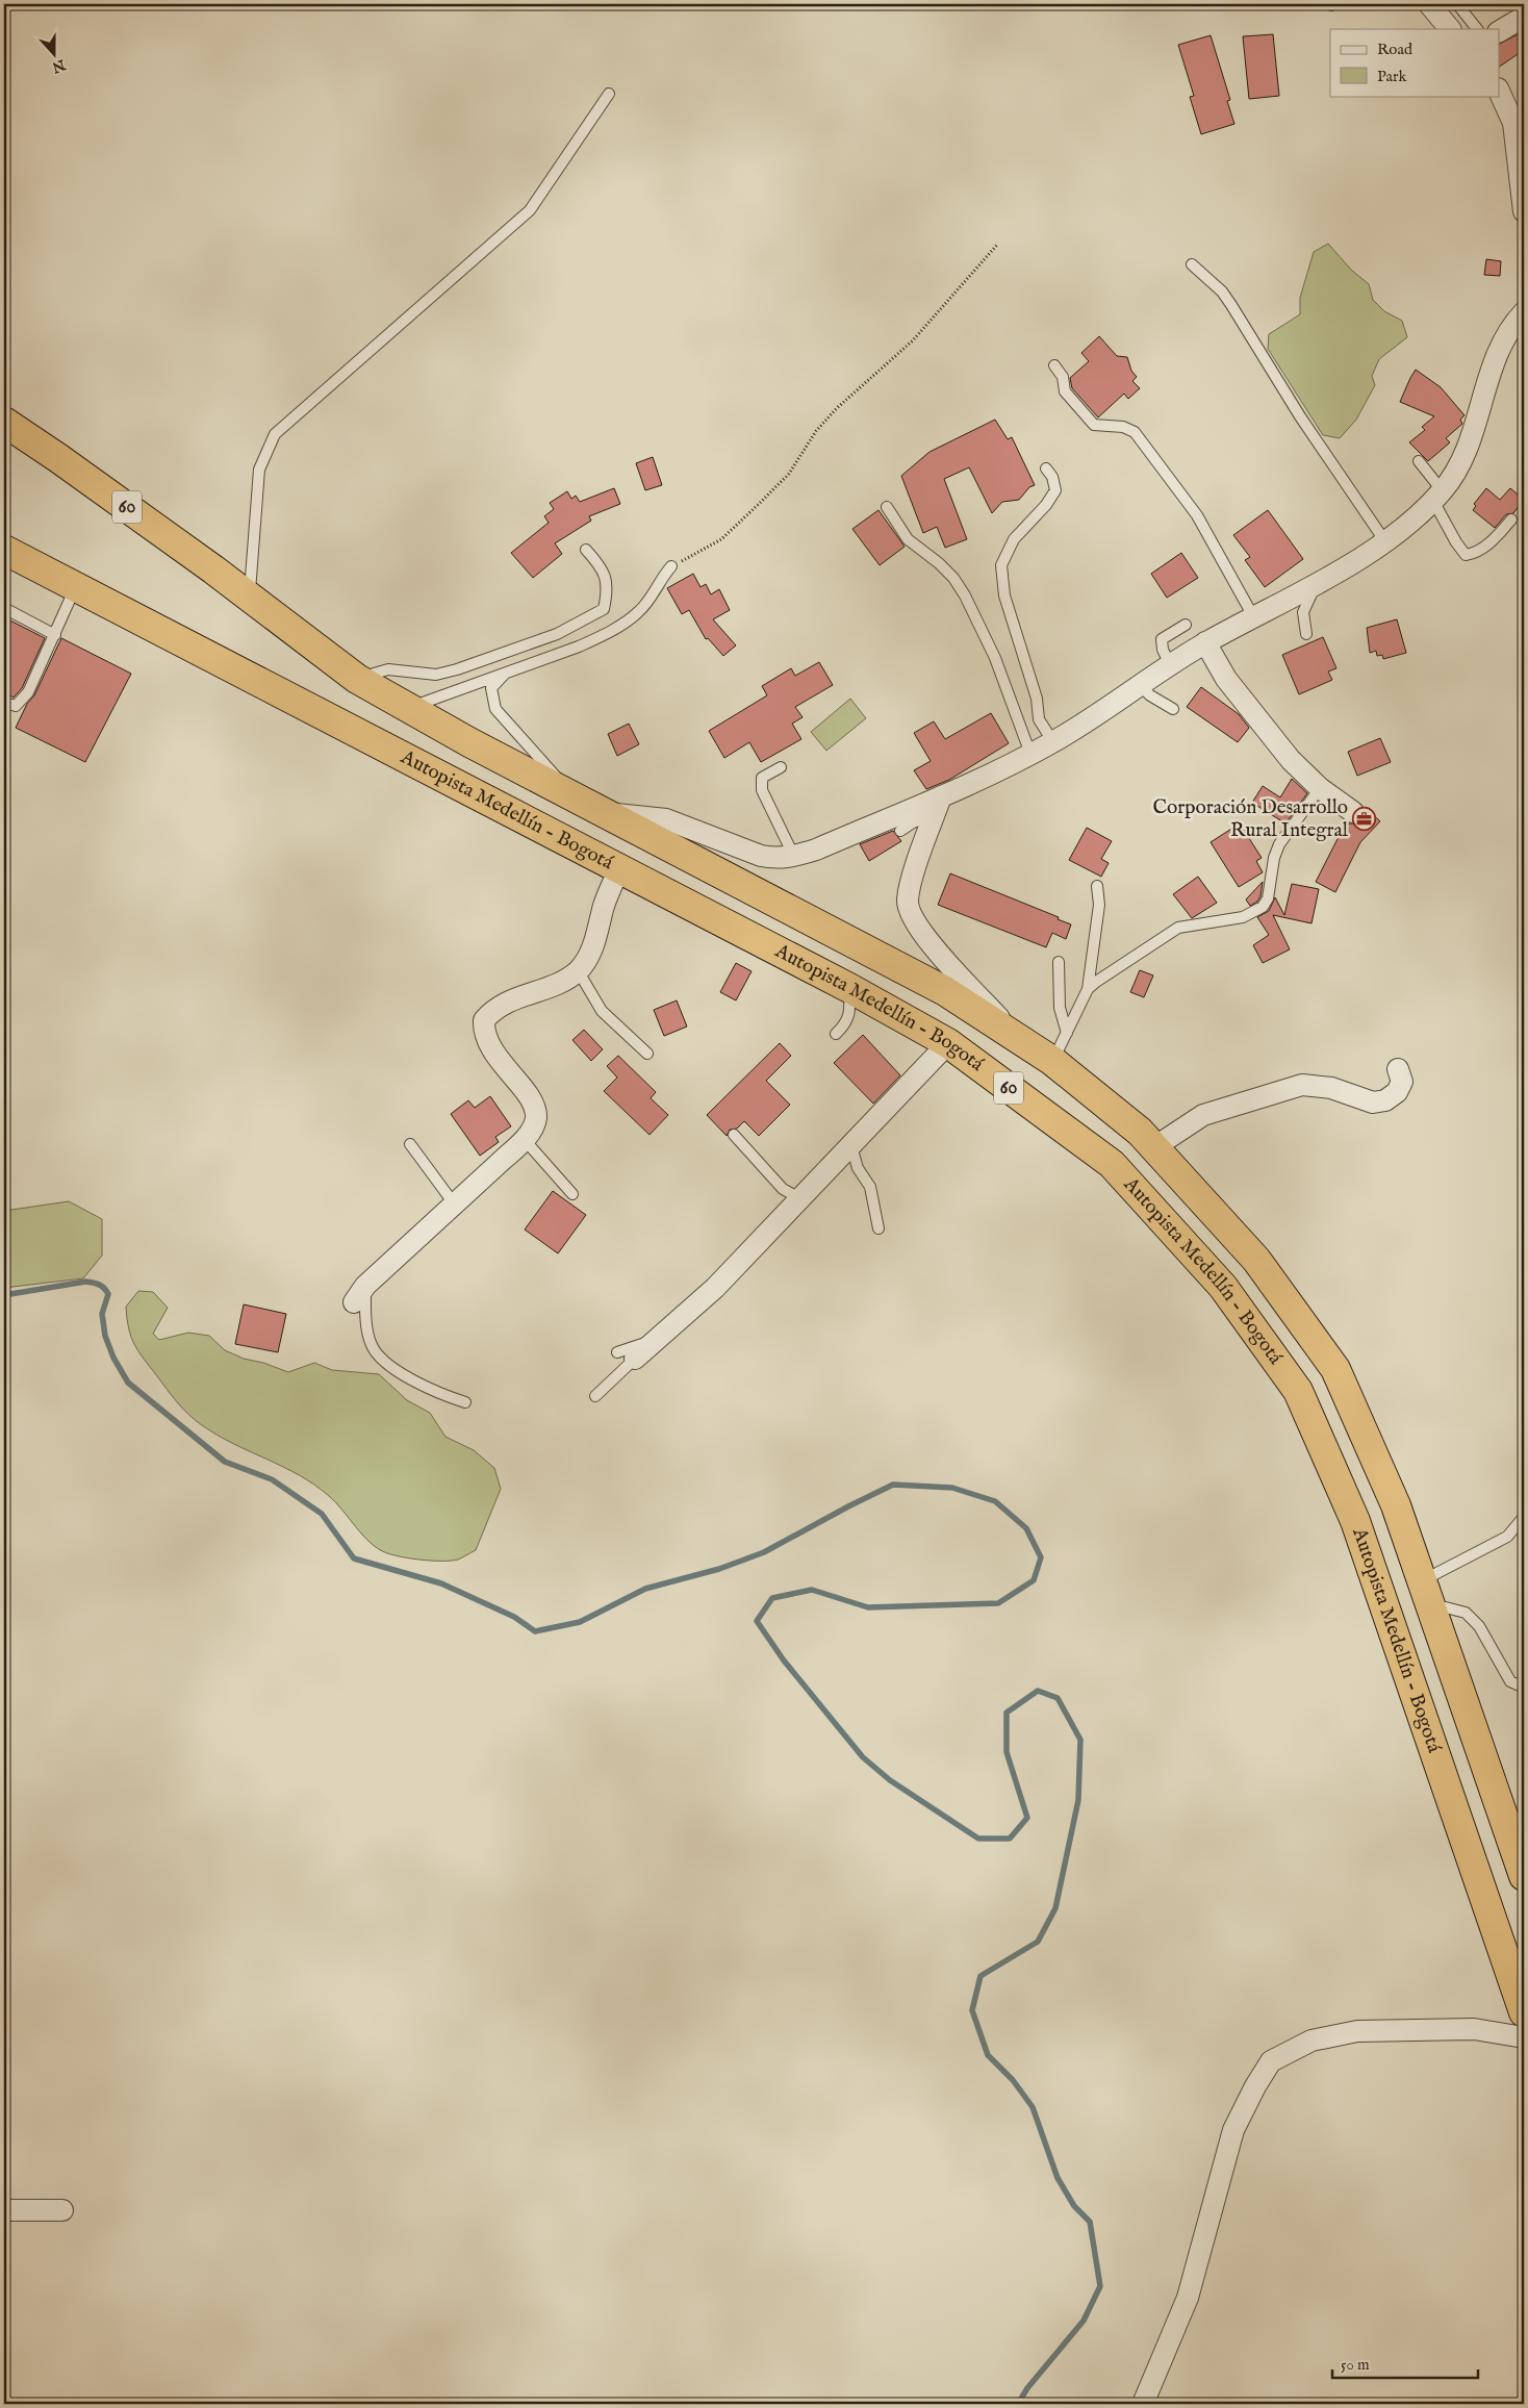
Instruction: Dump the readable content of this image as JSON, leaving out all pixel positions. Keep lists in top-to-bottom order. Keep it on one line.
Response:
{"streets":{"highway":["60","Autopista Medellín - Bogotá"]},"places":{"office":["Corporación Desarrollo Rural Integral"]},"legend":["Road","Park"],"scale_bar":"50 m","north":"bottom"}
